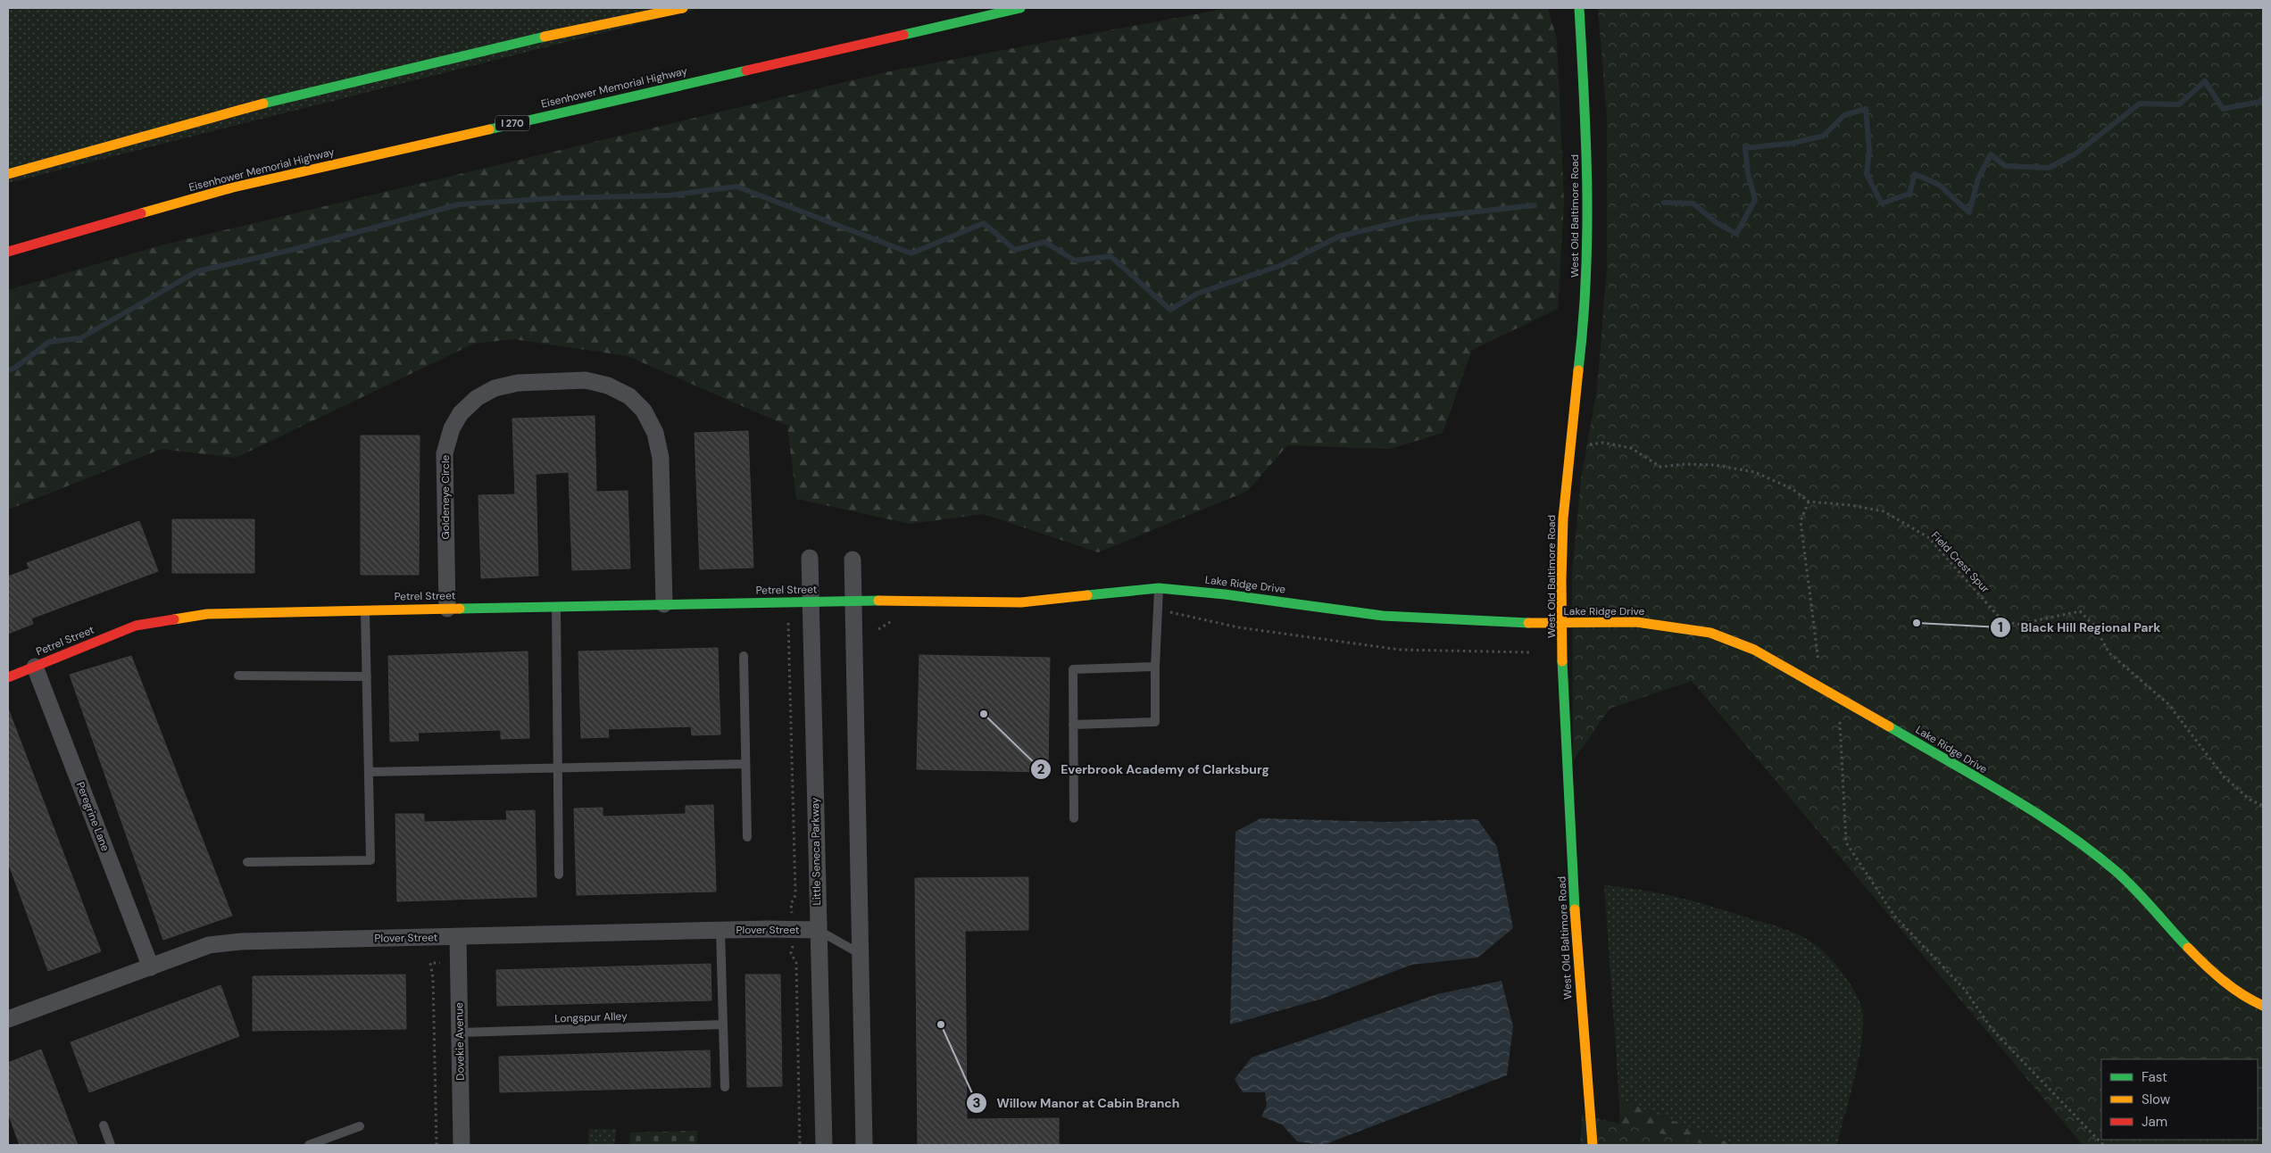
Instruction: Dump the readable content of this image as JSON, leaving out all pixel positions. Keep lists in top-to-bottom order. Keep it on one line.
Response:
{"streets":{"main road":["Eisenhower Memorial Highway","I 270","West Old Baltimore Road","Lake Ridge Drive","Petrel Street"],"street":["Goldeneye Circle","Peregrine Lane","Little Seneca Parkway","Plover Street","Dovekie Avenue"],"lane":["Longspur Alley"],"path":["Field Crest Spur"]},"crossings":[["West Old Baltimore Road","Lake Ridge Drive"],["Goldeneye Circle","Petrel Street"],["Lake Ridge Drive","Petrel Street"],["Petrel Street","Peregrine Lane"],["Petrel Street","Little Seneca Parkway"],["Peregrine Lane","Plover Street"],["Little Seneca Parkway","Plover Street"],["Plover Street","Dovekie Avenue"],["Longspur Alley","Dovekie Avenue"]],"places":["Black Hill Regional Park","Everbrook Academy of Clarksburg","Willow Manor at Cabin Branch"],"legend":["Fast","Slow","Jam"]}
